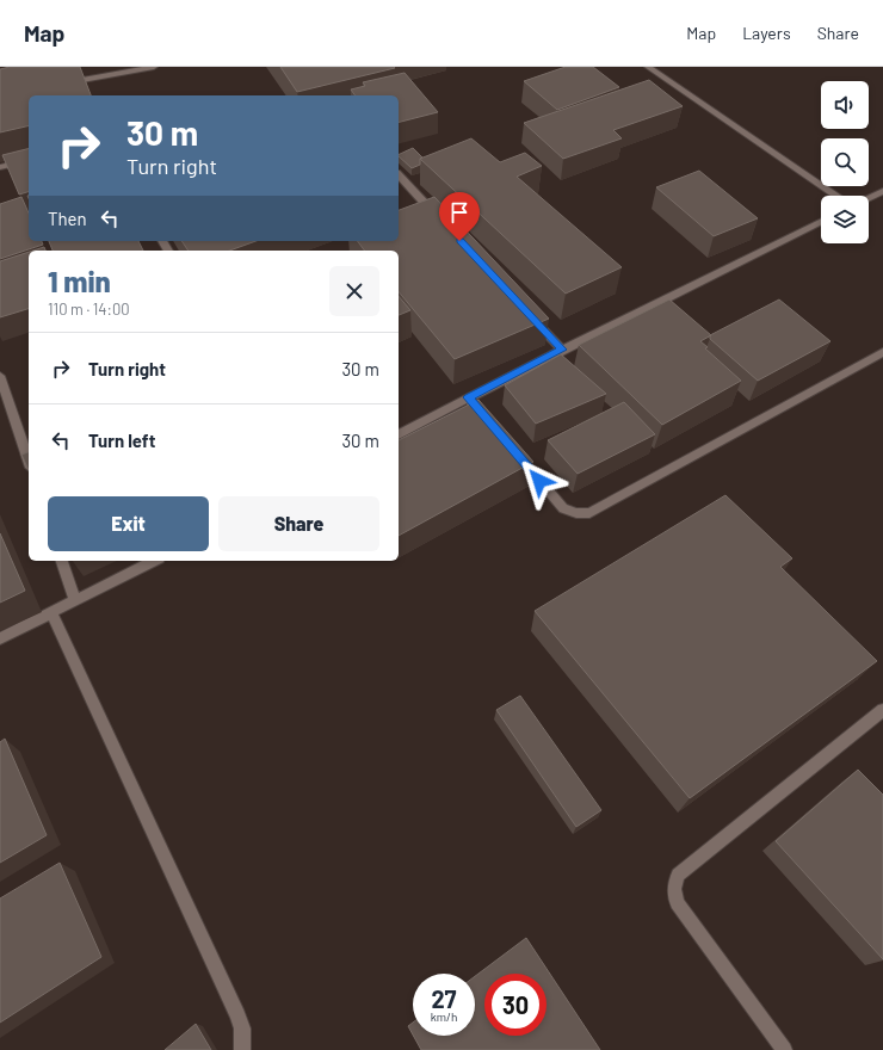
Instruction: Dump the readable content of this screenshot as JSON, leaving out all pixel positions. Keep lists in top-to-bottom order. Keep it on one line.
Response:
{"page":{"header":"Map","nav":["Map","Layers","Share"],"turn":["30 m","Turn right"],"then":"Then","heading":["1 min","110 m · 14:00"],"list":[{"name":"Turn right","value":"30 m"},{"name":"Turn left","value":"30 m"}],"buttons":["Exit","Share"],"speed":"27 km/h","limit":"30"}}
